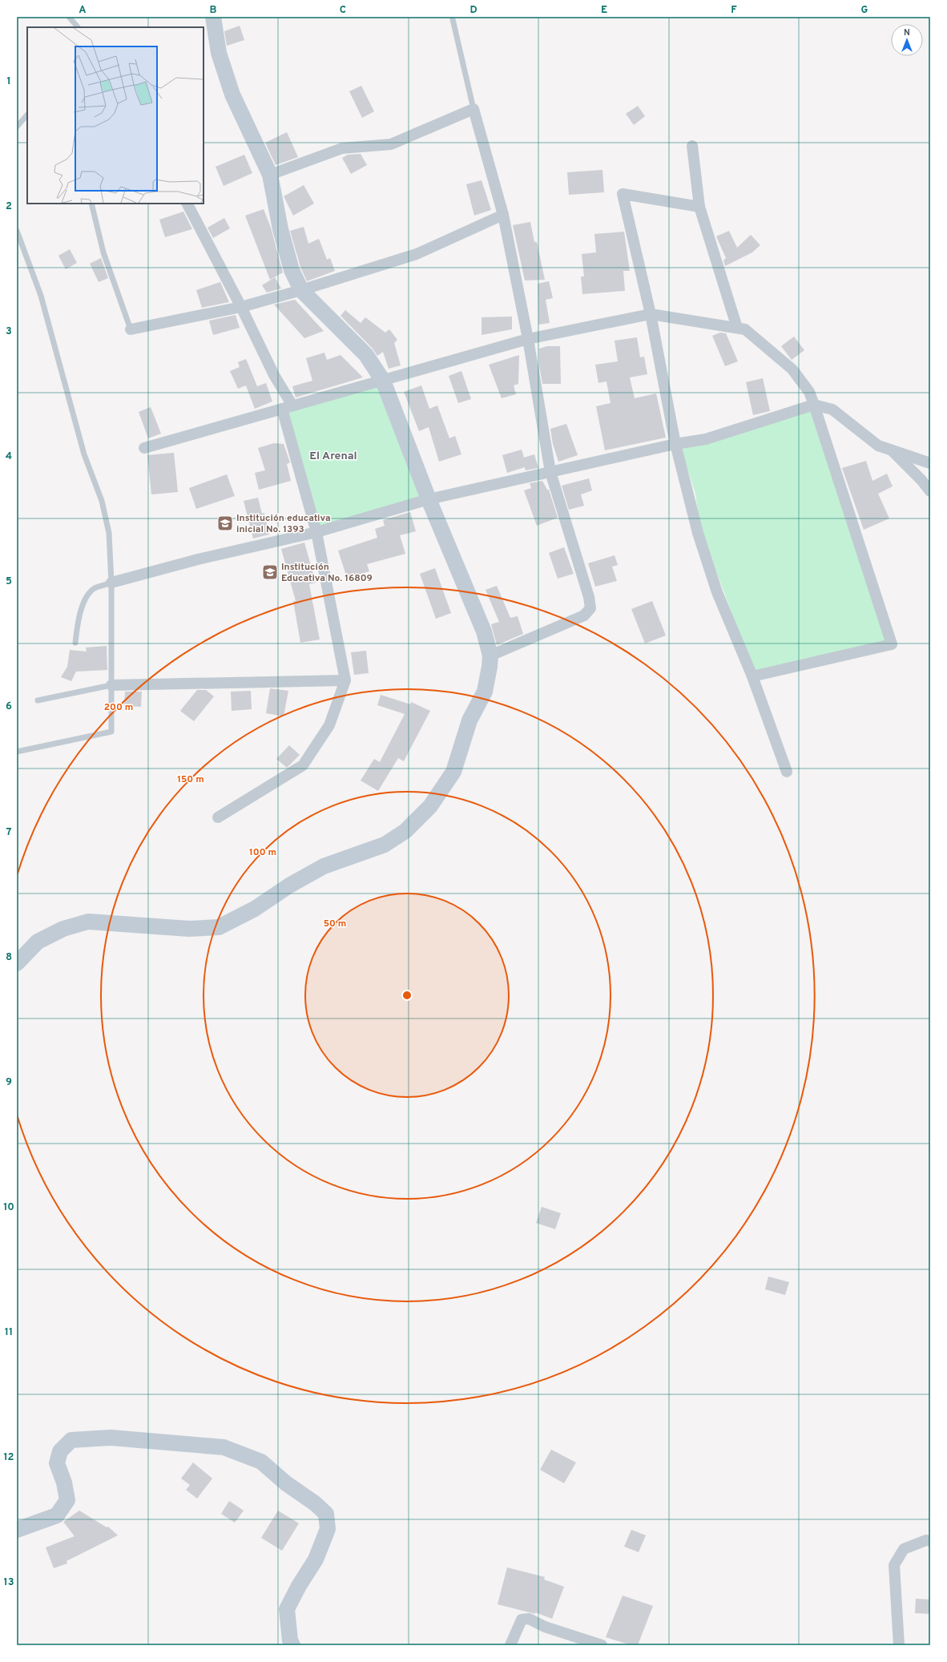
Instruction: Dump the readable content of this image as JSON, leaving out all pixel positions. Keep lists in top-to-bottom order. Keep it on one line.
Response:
{"districts":["El Arenal"],"places":{"school or university":["Institución educativa inicial No. 1393","Institución Educativa No. 16809"]},"north":"top","grid":{"columns":["A","B","C","D","E","F","G"],"rows":["1","2","3","4","5","6","7","8","9","10","11","12","13"]},"rings":["200 m","150 m","100 m","50 m"]}
